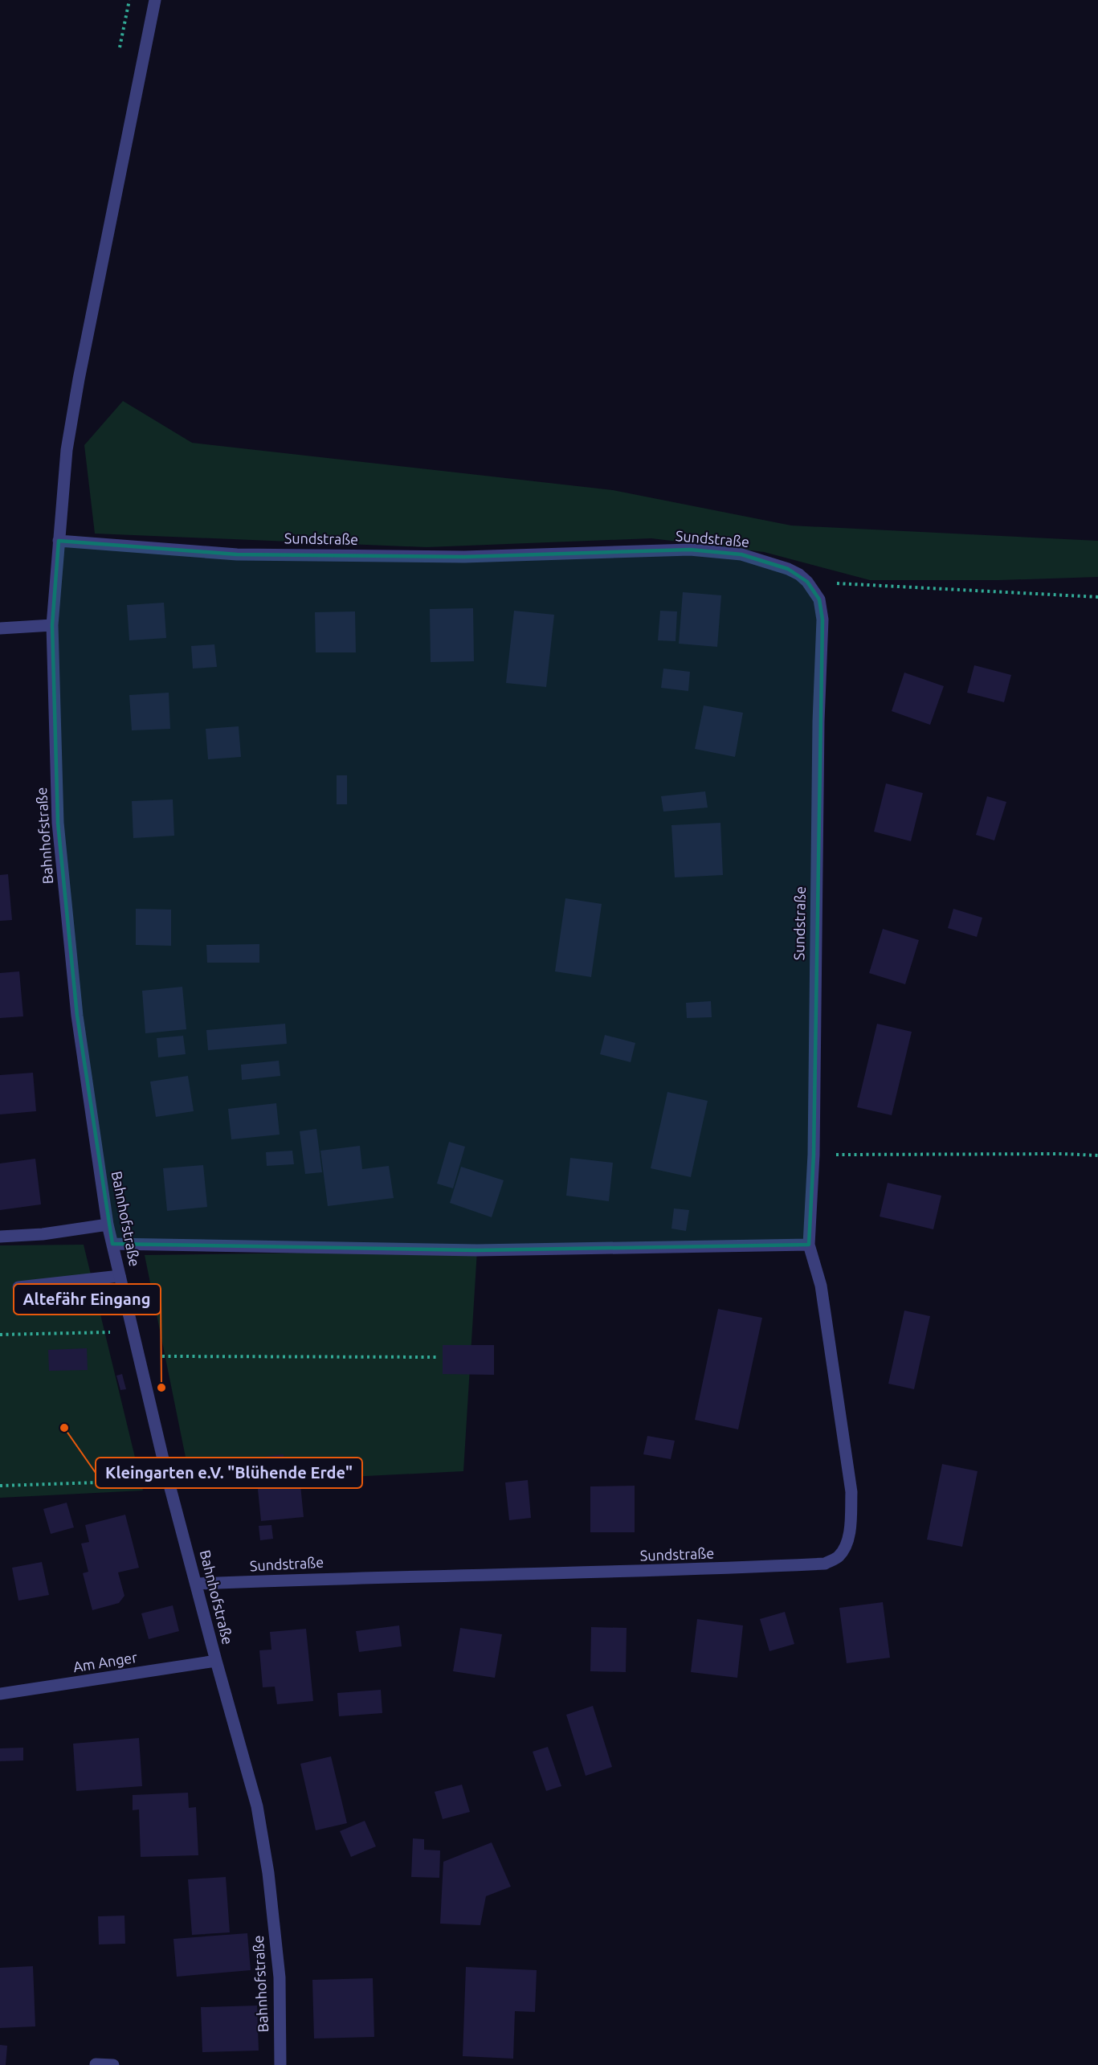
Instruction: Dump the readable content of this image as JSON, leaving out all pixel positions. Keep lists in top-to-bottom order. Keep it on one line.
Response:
{"streets":{"street":["Sundstraße","Bahnhofstraße","Am Anger"]},"crossings":[["Sundstraße","Bahnhofstraße"],["Bahnhofstraße","Am Anger"]],"places":["Altefähr Eingang","Kleingarten e.V. \"Blühende Erde\""]}
